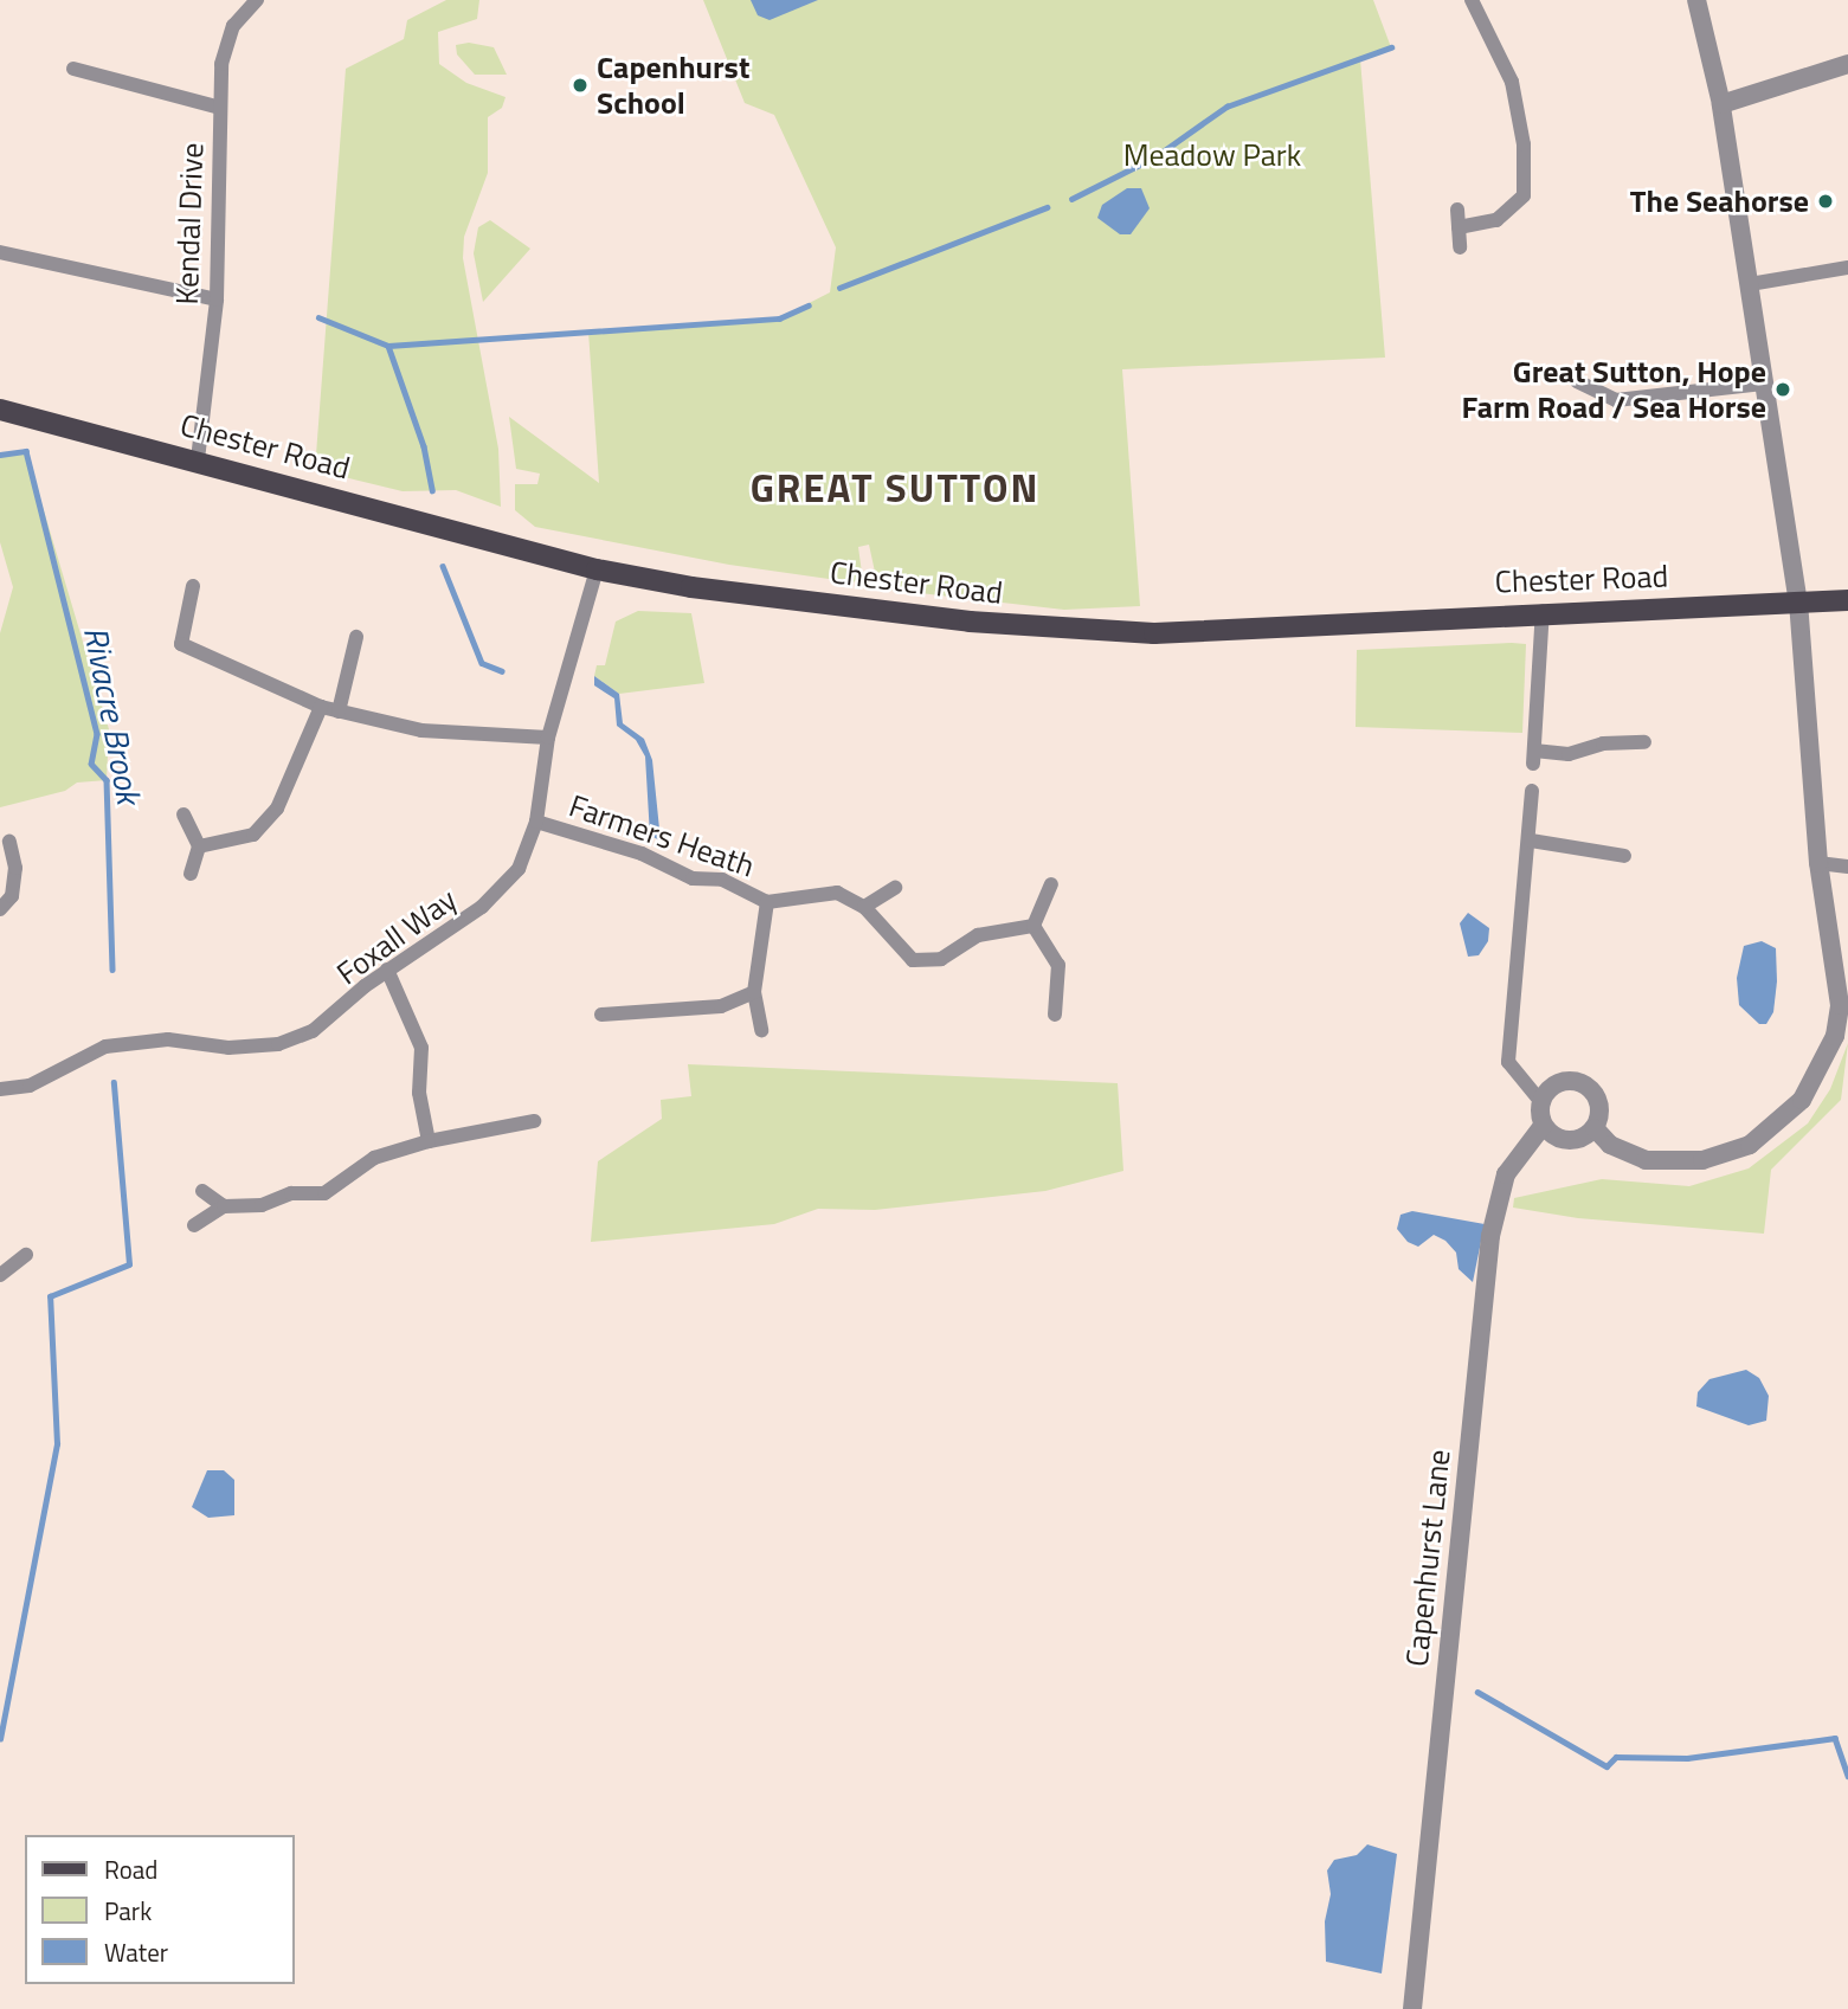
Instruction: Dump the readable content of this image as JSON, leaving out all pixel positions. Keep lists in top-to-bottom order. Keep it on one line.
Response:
{"streets":{"main road":["Chester Road"],"street":["Kendal Drive","Farmers Heath","Foxall Way","Capenhurst Lane"]},"crossings":[["Kendal Drive","Chester Road"],["Chester Road","Foxall Way"],["Farmers Heath","Foxall Way"]],"districts":["GREAT SUTTON"],"water":["Rivacre Brook"],"parks":["Meadow Park"],"places":["Capenhurst School","The Seahorse","Great Sutton, Hope Farm Road / Sea Horse"],"legend":["Road","Park","Water"]}
